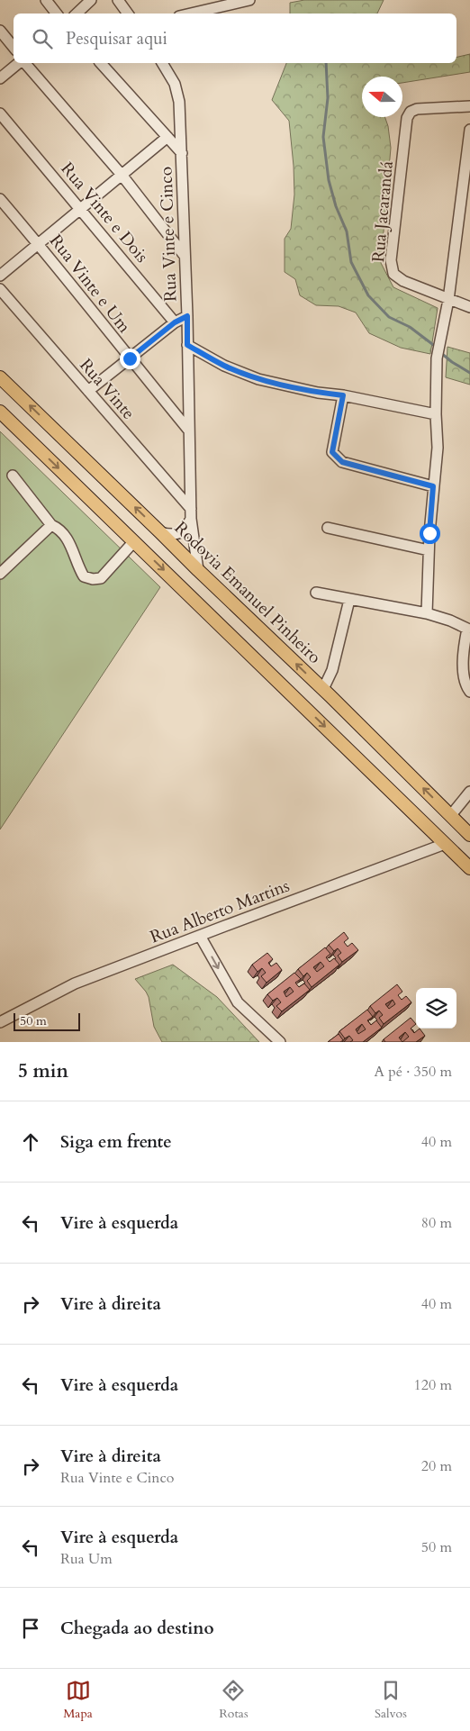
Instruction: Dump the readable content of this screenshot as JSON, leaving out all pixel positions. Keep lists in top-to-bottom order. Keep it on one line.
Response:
{"streets":{"main road":["Rodovia Emanuel Pinheiro"],"street":["Rua Jacarandá","Rua Vinte e Dois","Rua Vinte e Cinco","Rua Vinte e Um","Rua Vinte","Rua Alberto Martins"]},"crossings":[["Rua Vinte e Cinco","Rua Vinte e Um"],["Rua Vinte e Cinco","Rua Vinte"],["Rua Vinte e Cinco","Rodovia Emanuel Pinheiro"]],"scale_bar":"50 m","north":"left","page":{"search":"Pesquisar aqui","scale":"50 m","heading":["5 min","A pé · 350 m"],"list":[["Siga em frente","40 m"],["Vire à esquerda","80 m"],["Vire à direita","40 m"],["Vire à esquerda","120 m"],["Vire à direita","Rua Vinte e Cinco","20 m"],["Vire à esquerda","Rua Um","50 m"],"Chegada ao destino"],"nav":["Mapa","Rotas","Salvos"]}}
